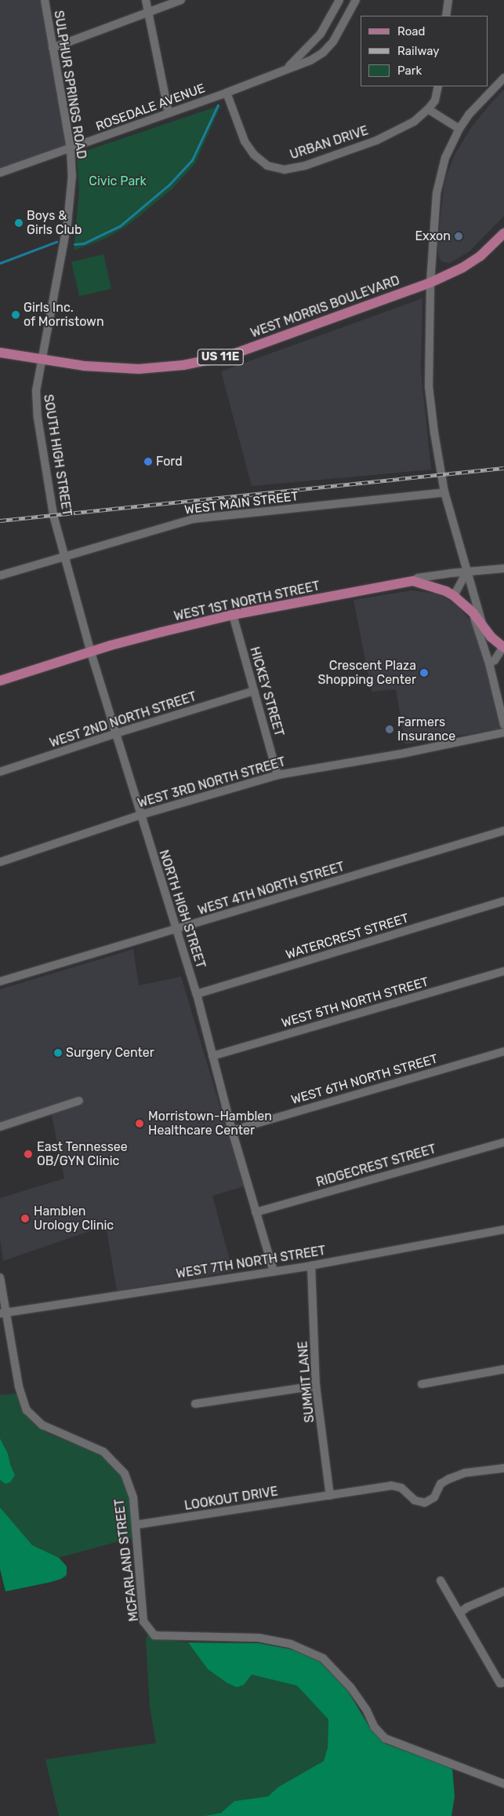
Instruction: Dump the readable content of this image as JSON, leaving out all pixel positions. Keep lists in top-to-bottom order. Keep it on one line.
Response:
{"streets":{"main road":["WEST MORRIS BOULEVARD","US 11E","WEST 1ST NORTH STREET"],"street":["SULPHUR SPRINGS ROAD","ROSEDALE AVENUE","URBAN DRIVE","SOUTH HIGH STREET","WEST MAIN STREET","HICKEY STREET","WEST 2ND NORTH STREET","WEST 3RD NORTH STREET","WEST 4TH NORTH STREET","NORTH HIGH STREET","WATERCREST STREET","WEST 5TH NORTH STREET","WEST 6TH NORTH STREET","RIDGECREST STREET","WEST 7TH NORTH STREET","SUMMIT LANE","LOOKOUT DRIVE","MCFARLAND STREET"]},"crossings":[["SULPHUR SPRINGS ROAD","ROSEDALE AVENUE"],["SULPHUR SPRINGS ROAD","WEST MORRIS BOULEVARD"],["SULPHUR SPRINGS ROAD","SOUTH HIGH STREET"],["ROSEDALE AVENUE","URBAN DRIVE"],["WEST MORRIS BOULEVARD","SOUTH HIGH STREET"],["SOUTH HIGH STREET","WEST MAIN STREET"],["SOUTH HIGH STREET","NORTH HIGH STREET"],["WEST MAIN STREET","NORTH HIGH STREET"],["WEST 1ST NORTH STREET","HICKEY STREET"],["WEST 1ST NORTH STREET","NORTH HIGH STREET"],["HICKEY STREET","WEST 2ND NORTH STREET"],["HICKEY STREET","WEST 3RD NORTH STREET"],["WEST 2ND NORTH STREET","NORTH HIGH STREET"],["WEST 3RD NORTH STREET","NORTH HIGH STREET"],["WEST 4TH NORTH STREET","NORTH HIGH STREET"],["NORTH HIGH STREET","WATERCREST STREET"],["NORTH HIGH STREET","WEST 5TH NORTH STREET"],["NORTH HIGH STREET","WEST 6TH NORTH STREET"],["NORTH HIGH STREET","RIDGECREST STREET"],["NORTH HIGH STREET","WEST 7TH NORTH STREET"],["WEST 7TH NORTH STREET","SUMMIT LANE"],["WEST 7TH NORTH STREET","MCFARLAND STREET"],["SUMMIT LANE","LOOKOUT DRIVE"],["LOOKOUT DRIVE","MCFARLAND STREET"]],"parks":["Civic Park"],"places":["Boys & Girls Club","Exxon","Girls Inc. of Morristown","Ford","Crescent Plaza Shopping Center","Farmers Insurance","Surgery Center","Morristown-Hamblen Healthcare Center","East Tennessee OB/GYN Clinic","Hamblen Urology Clinic"],"legend":["Road","Railway","Park"]}
